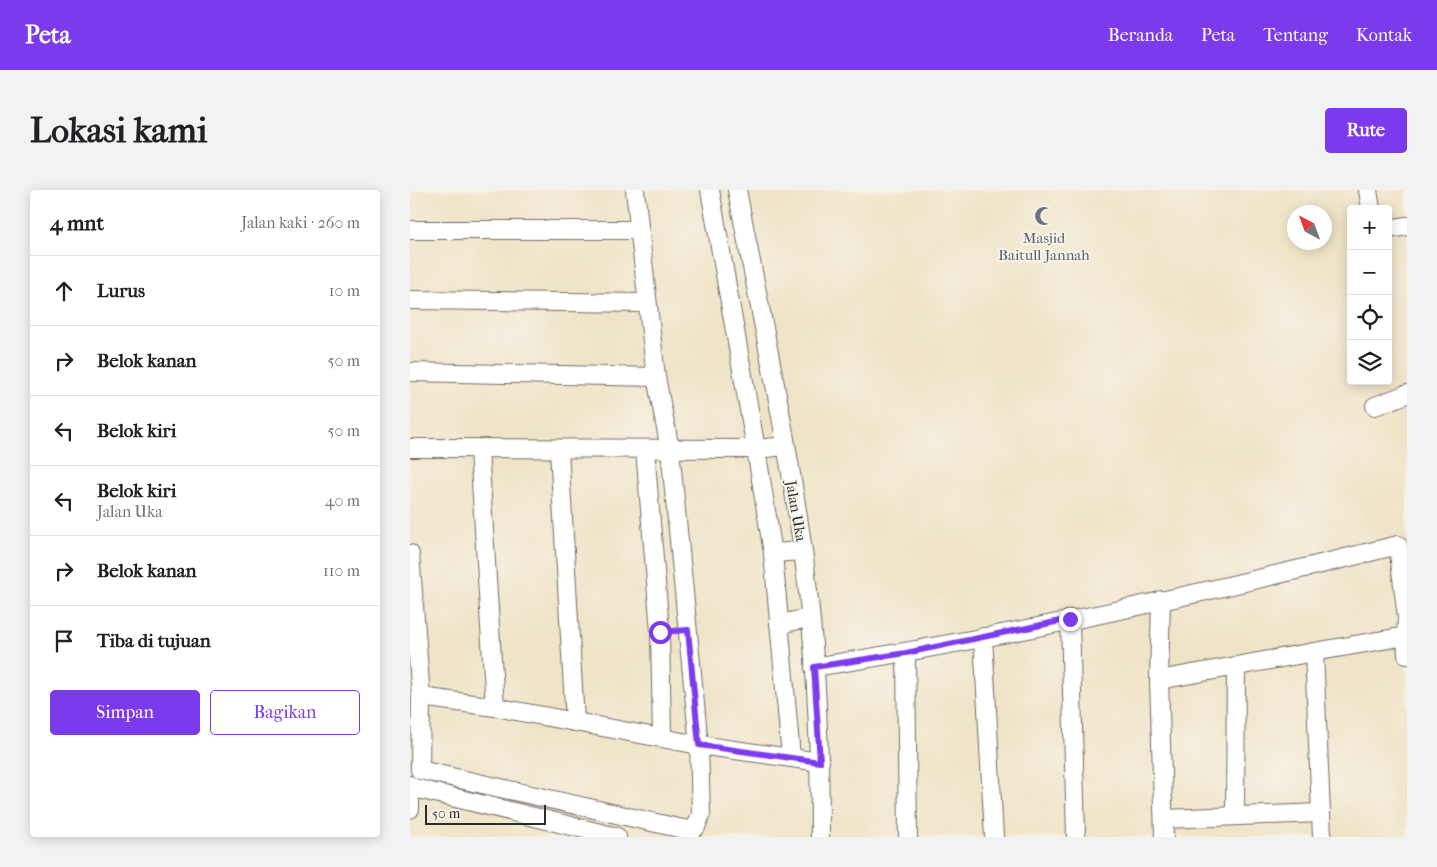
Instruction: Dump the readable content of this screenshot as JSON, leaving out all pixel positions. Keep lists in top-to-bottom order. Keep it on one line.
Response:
{"streets":{"street":["Jalan Uka"]},"places":{"mosque":["Masjid Baitull Jannah"]},"scale_bar":"50 m","north":"top left","page":{"header":"Peta","nav":["Beranda","Peta","Tentang","Kontak"],"buttons":["Rute",["Simpan","Bagikan"]],"title":"Lokasi kami","heading":["4 mnt","Jalan kaki · 260 m"],"map_buttons":["+","−"],"list":[["Lurus","10 m"],["Belok kanan","50 m"],["Belok kiri","50 m"],["Belok kiri","Jalan Uka","40 m"],["Belok kanan","110 m"],"Tiba di tujuan"],"scale":"50 m"}}
